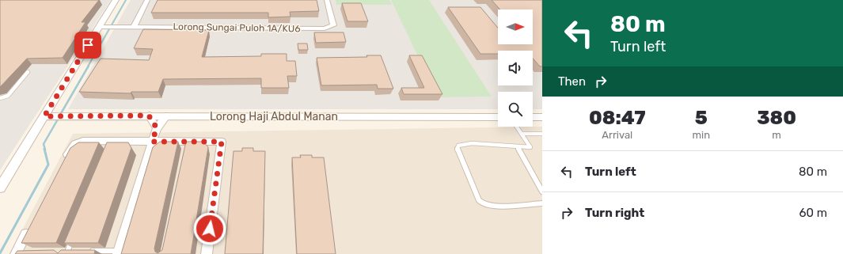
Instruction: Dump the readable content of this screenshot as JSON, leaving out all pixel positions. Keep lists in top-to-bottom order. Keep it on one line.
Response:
{"streets":{"street":["Lorong Sungai Puloh 1A/KU6","Lorong Haji Abdul Manan"]},"north":"right","page":{"turn":["80 m","Turn left"],"then":"Then","eta":["08:47","Arrival","5","min","380","m"],"list":[{"name":"Turn left","value":"80 m"},{"name":"Turn right","value":"60 m"}]}}
